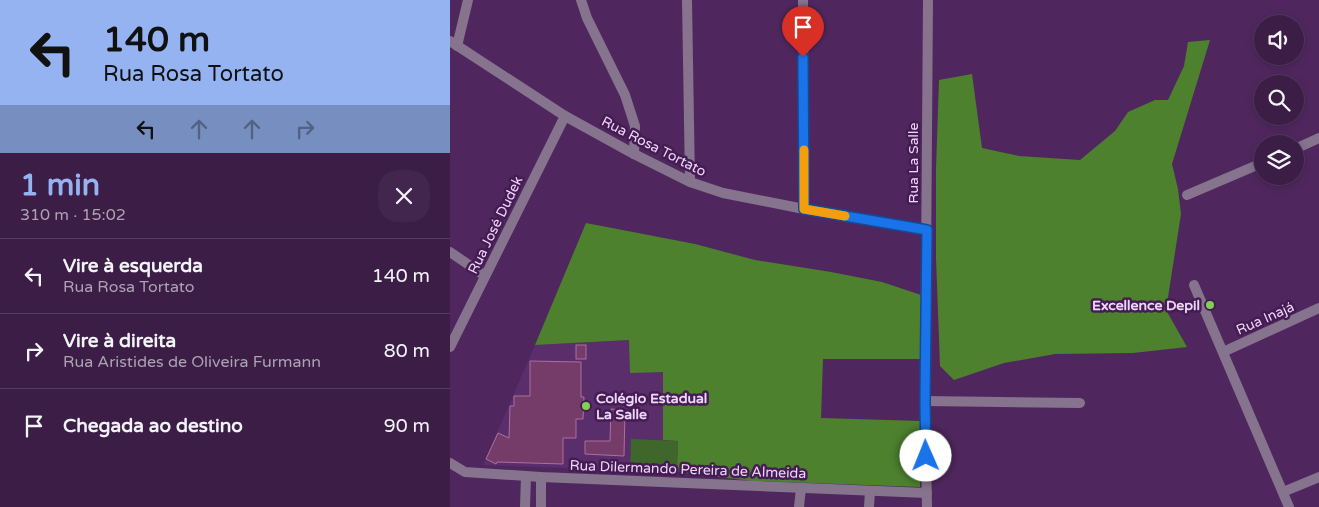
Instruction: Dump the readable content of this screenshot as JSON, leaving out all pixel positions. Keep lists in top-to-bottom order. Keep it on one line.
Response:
{"streets":{"street":["Rua Rosa Tortato","Rua La Salle","Rua José Dudek","Rua Inajá","Rua Dilermando Pereira de Almeida"]},"crossings":[["Rua Rosa Tortato","Rua La Salle"],["Rua Rosa Tortato","Rua José Dudek"],["Rua La Salle","Rua Dilermando Pereira de Almeida"]],"places":["Excellence Depil","Colégio Estadual La Salle"],"page":{"turn":["140 m","Rua Rosa Tortato"],"heading":["1 min","310 m · 15:02"],"list":[{"name":"Vire à esquerda","note":"Rua Rosa Tortato","value":"140 m"},{"name":"Vire à direita","note":"Rua Aristides de Oliveira Furmann","value":"80 m"},{"name":"Chegada ao destino","value":"90 m"}]}}
